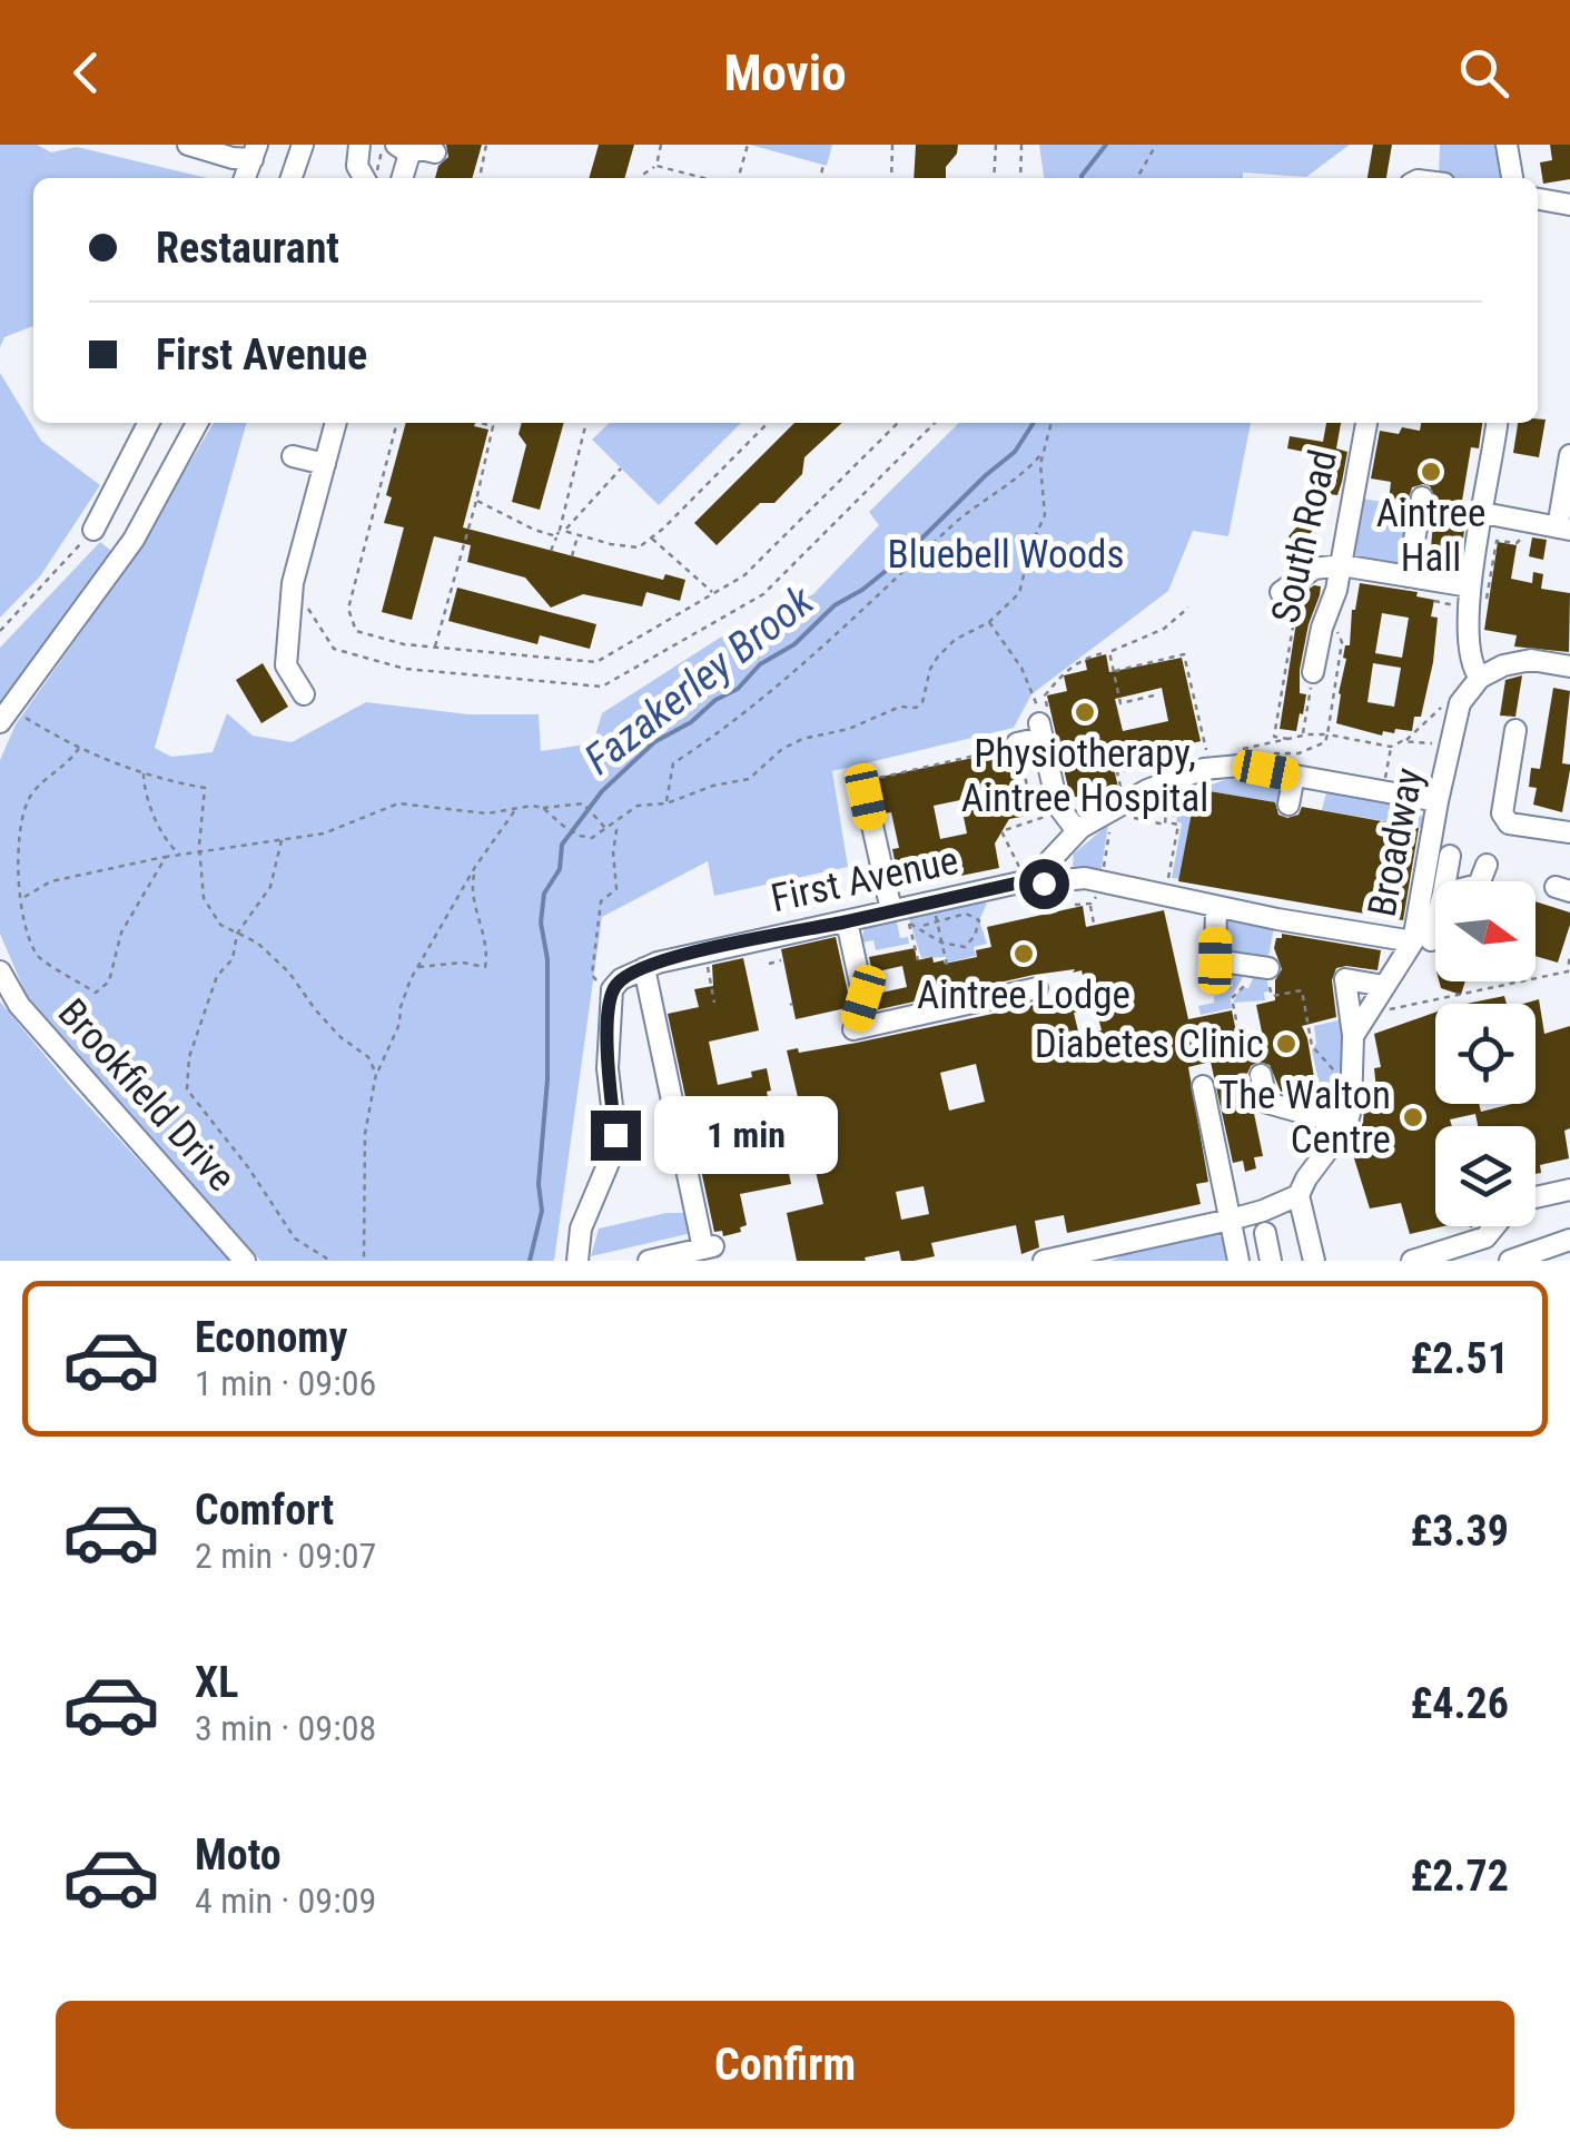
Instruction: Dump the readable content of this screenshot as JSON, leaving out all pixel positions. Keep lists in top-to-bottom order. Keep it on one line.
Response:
{"streets":{"street":["South Road","Broadway","First Avenue","Brookfield Drive"]},"crossings":[["Broadway","First Avenue"]],"water":["Fazakerley Brook"],"parks":["Bluebell Woods"],"places":["Aintree Hall","Physiotherapy, Aintree Hospital","Aintree Lodge","Diabetes Clinic","The Walton Centre"],"north":"right","page":{"header":"Movio","banner":["Restaurant","First Avenue"],"bubble":"1 min","list":[{"name":"Economy","note":"1 min · 09:06","value":"£2.51"},{"name":"Comfort","note":"2 min · 09:07","value":"£3.39"},{"name":"XL","note":"3 min · 09:08","value":"£4.26"},{"name":"Moto","note":"4 min · 09:09","value":"£2.72"}],"buttons":"Confirm"}}
